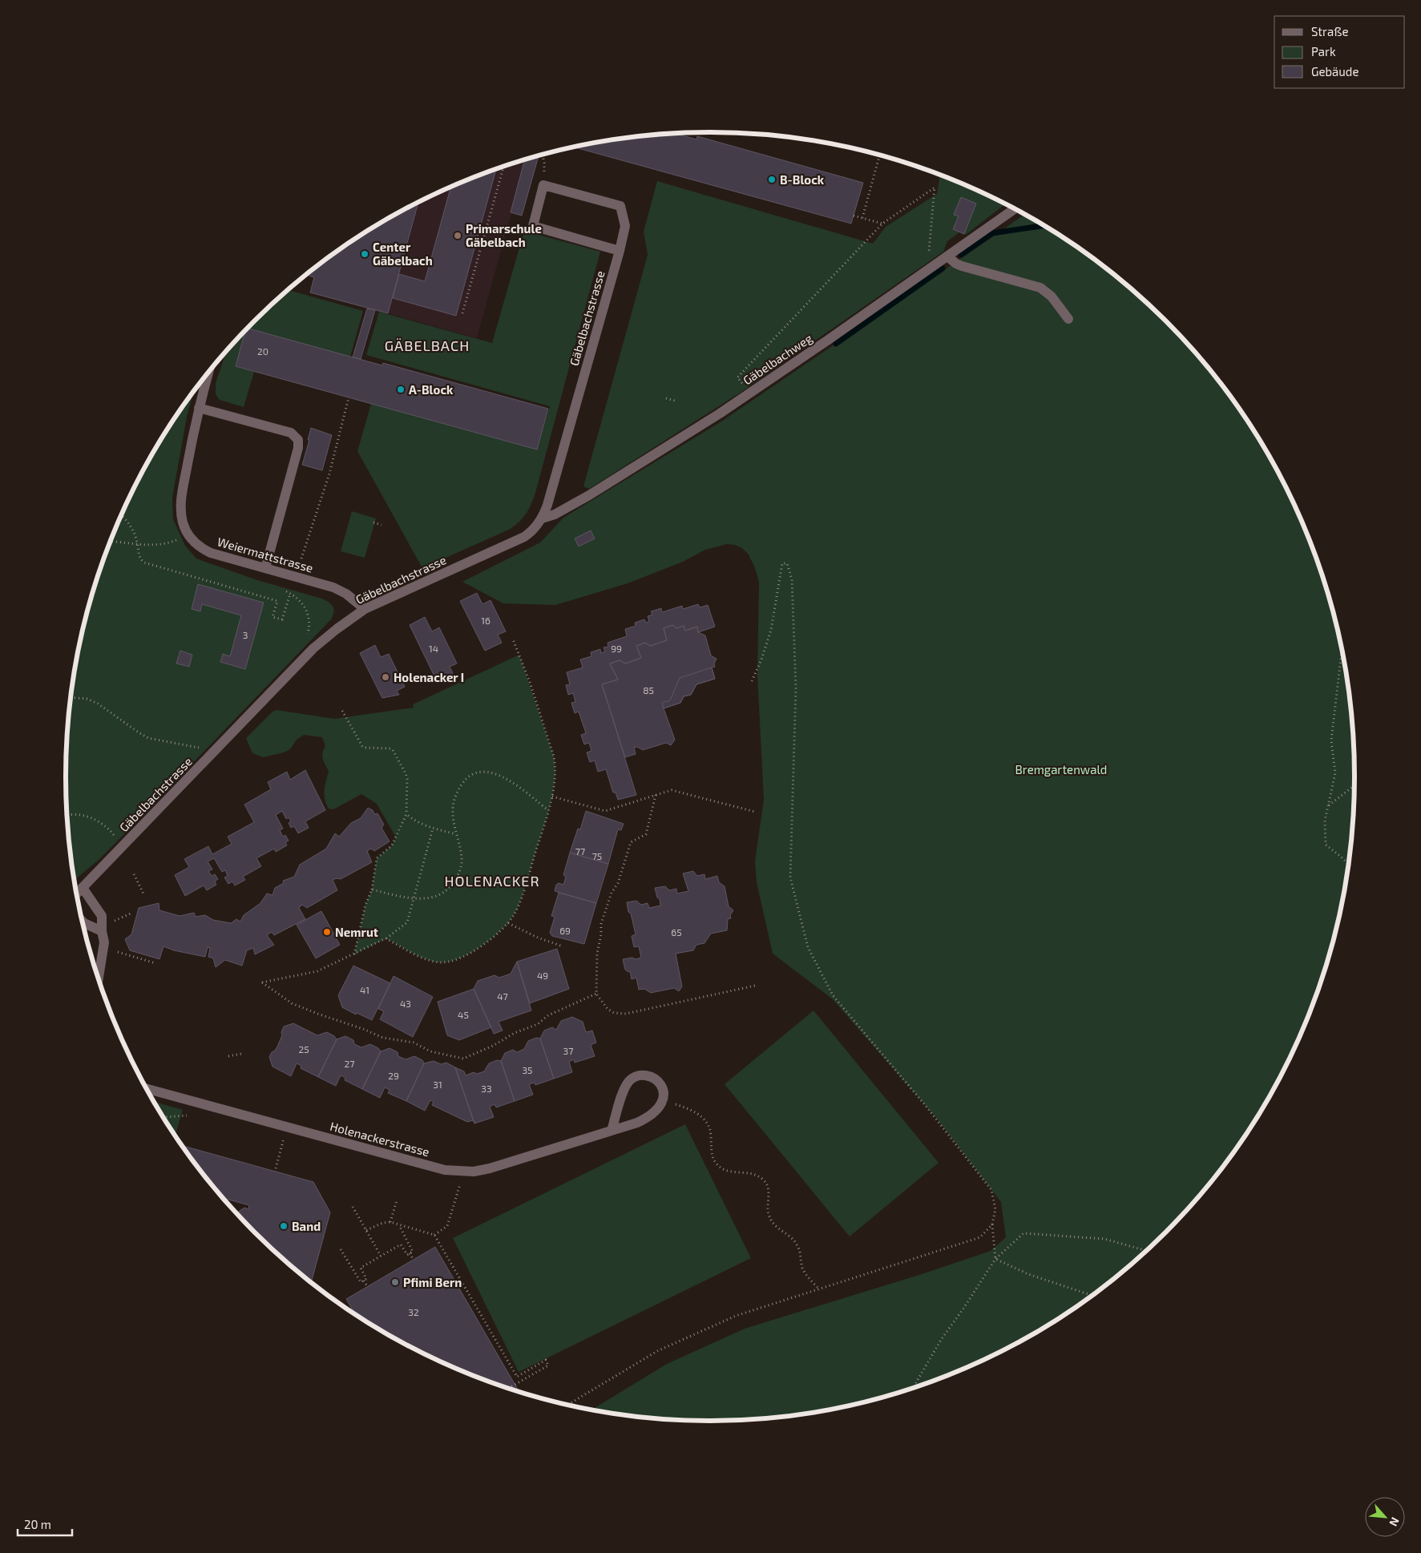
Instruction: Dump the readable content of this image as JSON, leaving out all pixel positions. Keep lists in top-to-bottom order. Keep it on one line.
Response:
{"streets":{"street":["Gäbelbachstrasse","Gäbelbachweg","Weiermattstrasse","Holenackerstrasse"]},"crossings":[["Gäbelbachstrasse","Gäbelbachweg"],["Gäbelbachstrasse","Weiermattstrasse"]],"districts":["GÄBELBACH","HOLENACKER"],"parks":["Bremgartenwald"],"places":["B-Block","Primarschule Gäbelbach","Center Gäbelbach","A-Block","Holenacker I","Nemrut","Band","Pfimi Bern"],"house_numbers":["20","16","3","14","99","85","77","75","69","65","49","41","47","43","45","25","37","27","35","29","31","33","32"],"legend":["Straße","Park","Gebäude"],"scale_bar":"20 m","north":"bottom right"}
